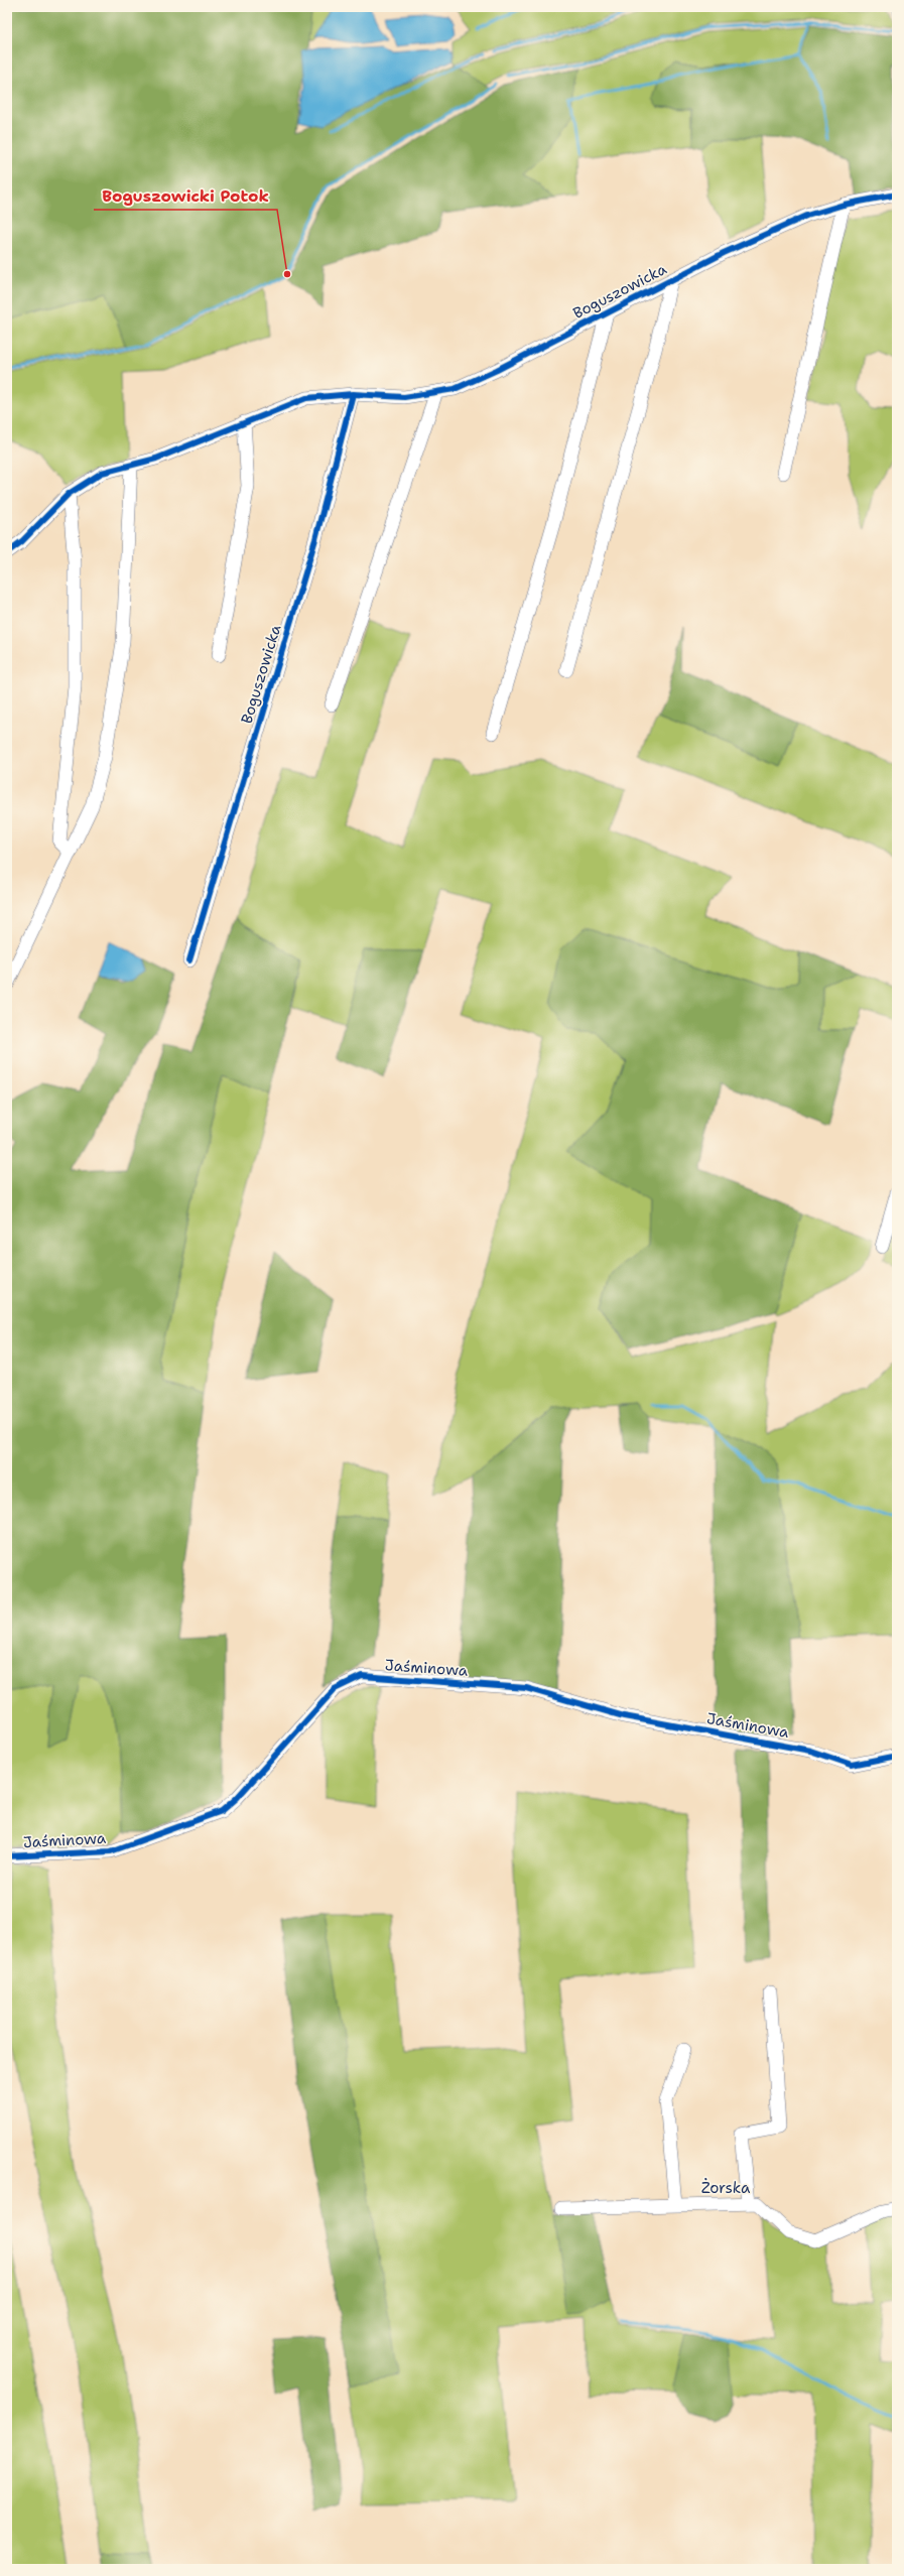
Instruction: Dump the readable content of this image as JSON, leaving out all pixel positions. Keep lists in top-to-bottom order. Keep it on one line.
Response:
{"streets":{"street":["Boguszowicka","Jaśminowa","Żorska"]},"places":["Boguszowicki Potok"]}
